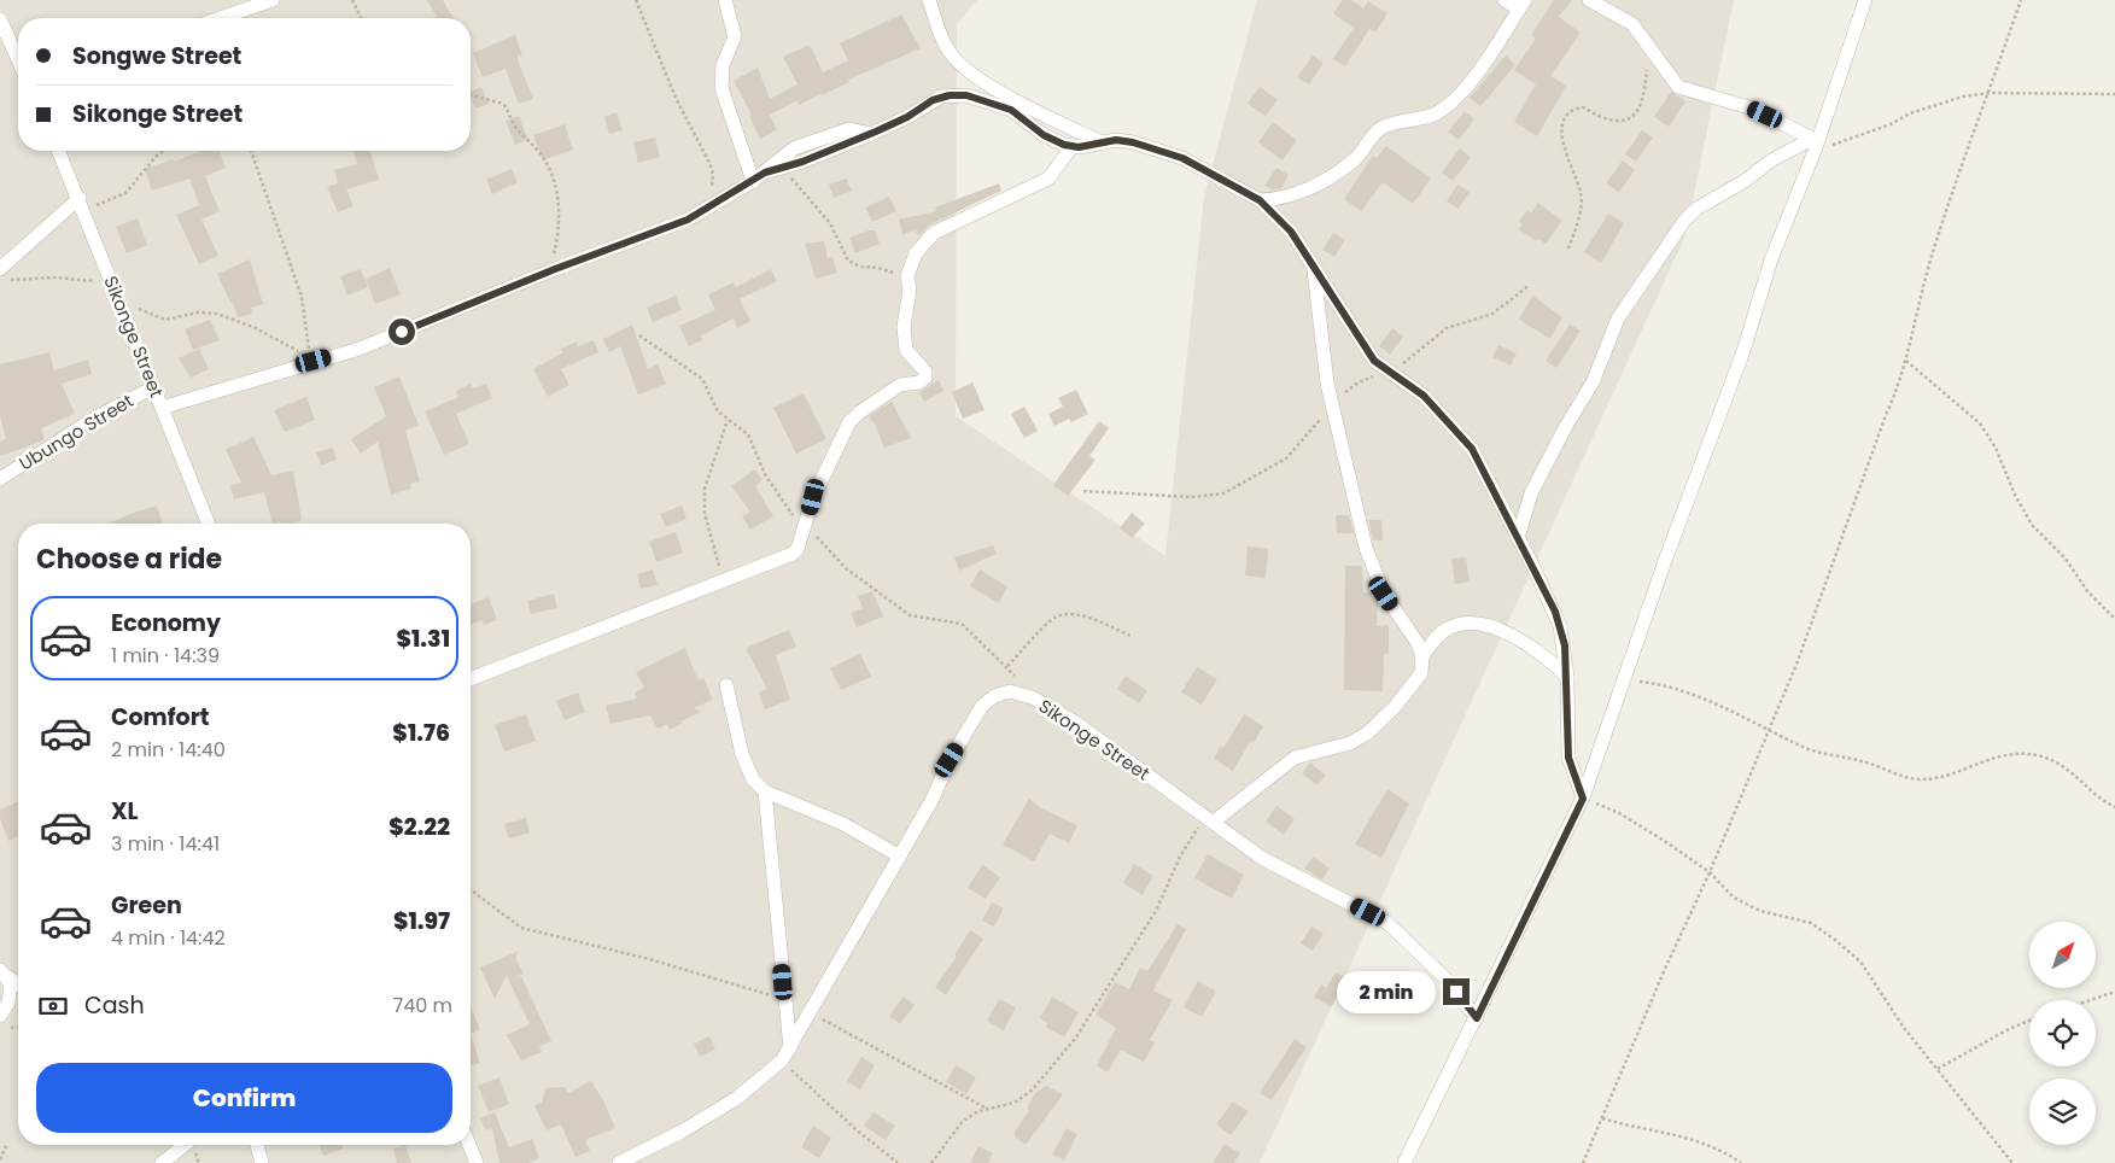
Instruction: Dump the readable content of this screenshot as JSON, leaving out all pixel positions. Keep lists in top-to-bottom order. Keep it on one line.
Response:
{"streets":{"street":["Sikonge Street","Ubungo Street"]},"crossings":[["Sikonge Street","Ubungo Street"]],"north":"top right","page":{"banner":["Songwe Street","Sikonge Street"],"heading":"Choose a ride","list":[{"name":"Economy","note":"1 min · 14:39","value":"$1.31"},{"name":"Comfort","note":"2 min · 14:40","value":"$1.76"},{"name":"XL","note":"3 min · 14:41","value":"$2.22"},{"name":"Green","note":"4 min · 14:42","value":"$1.97"}],"bubble":"2 min","pay":["Cash","740 m"],"buttons":"Confirm"}}
